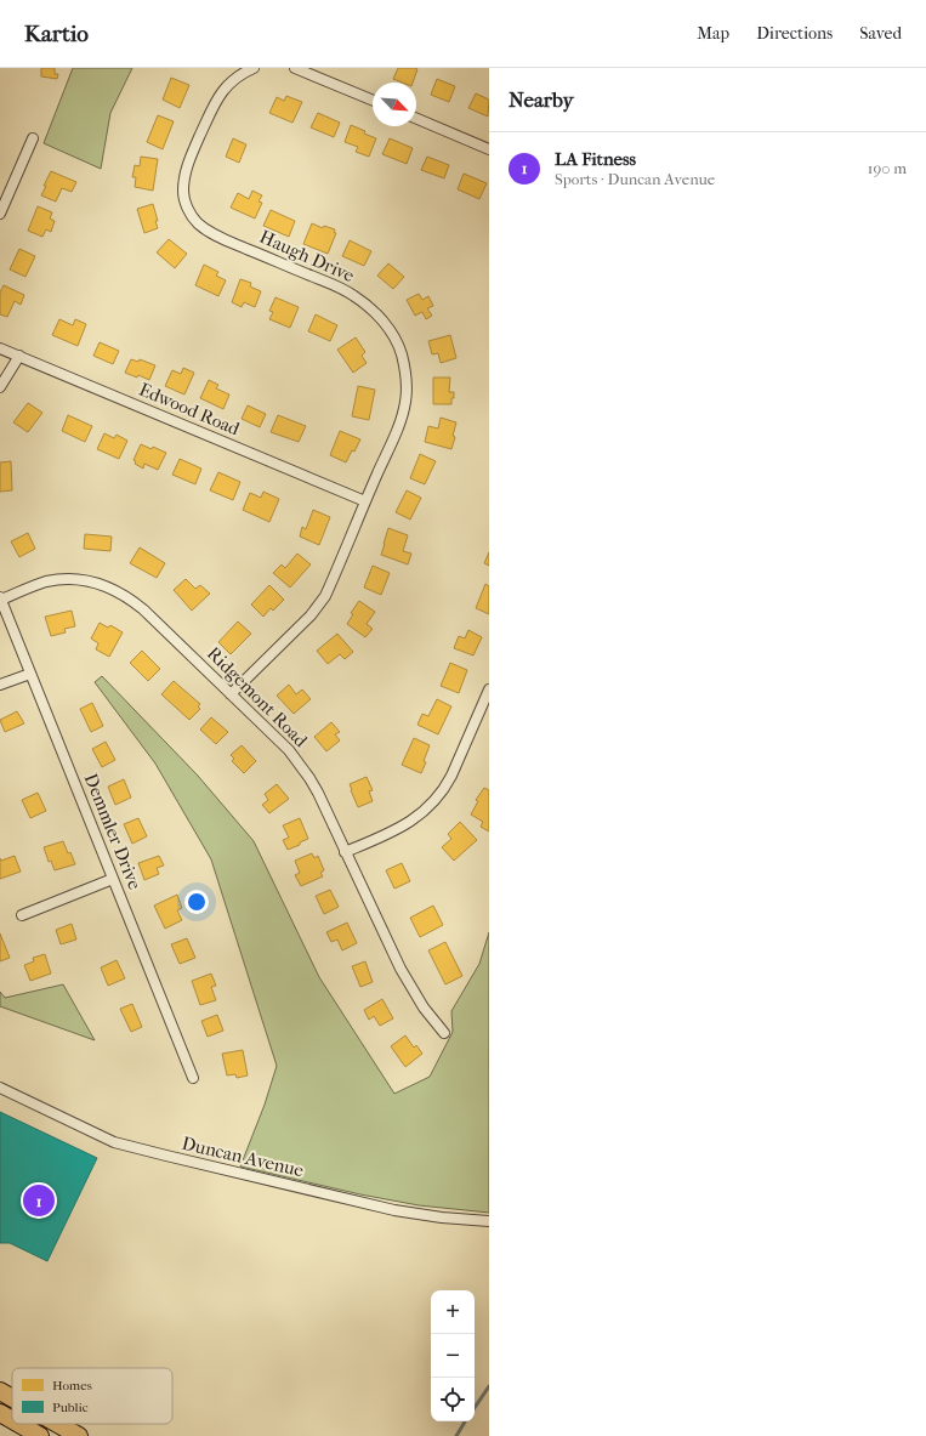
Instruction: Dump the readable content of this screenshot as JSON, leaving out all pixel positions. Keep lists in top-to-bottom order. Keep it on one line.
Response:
{"streets":{"street":["Haugh Drive","Edwood Road","Ridgemont Road","Demmler Drive","Duncan Avenue"]},"crossings":[["Haugh Drive","Edwood Road"],["Haugh Drive","Ridgemont Road"],["Ridgemont Road","Demmler Drive"]],"legend":["Homes","Public"],"north":"bottom right","page":{"header":"Kartio","nav":["Map","Directions","Saved"],"heading":"Nearby","list":[{"mark":"1","name":"LA Fitness","note":"Sports · Duncan Avenue","value":"190 m"}],"pins":"1","map_buttons":["+","−"]}}
